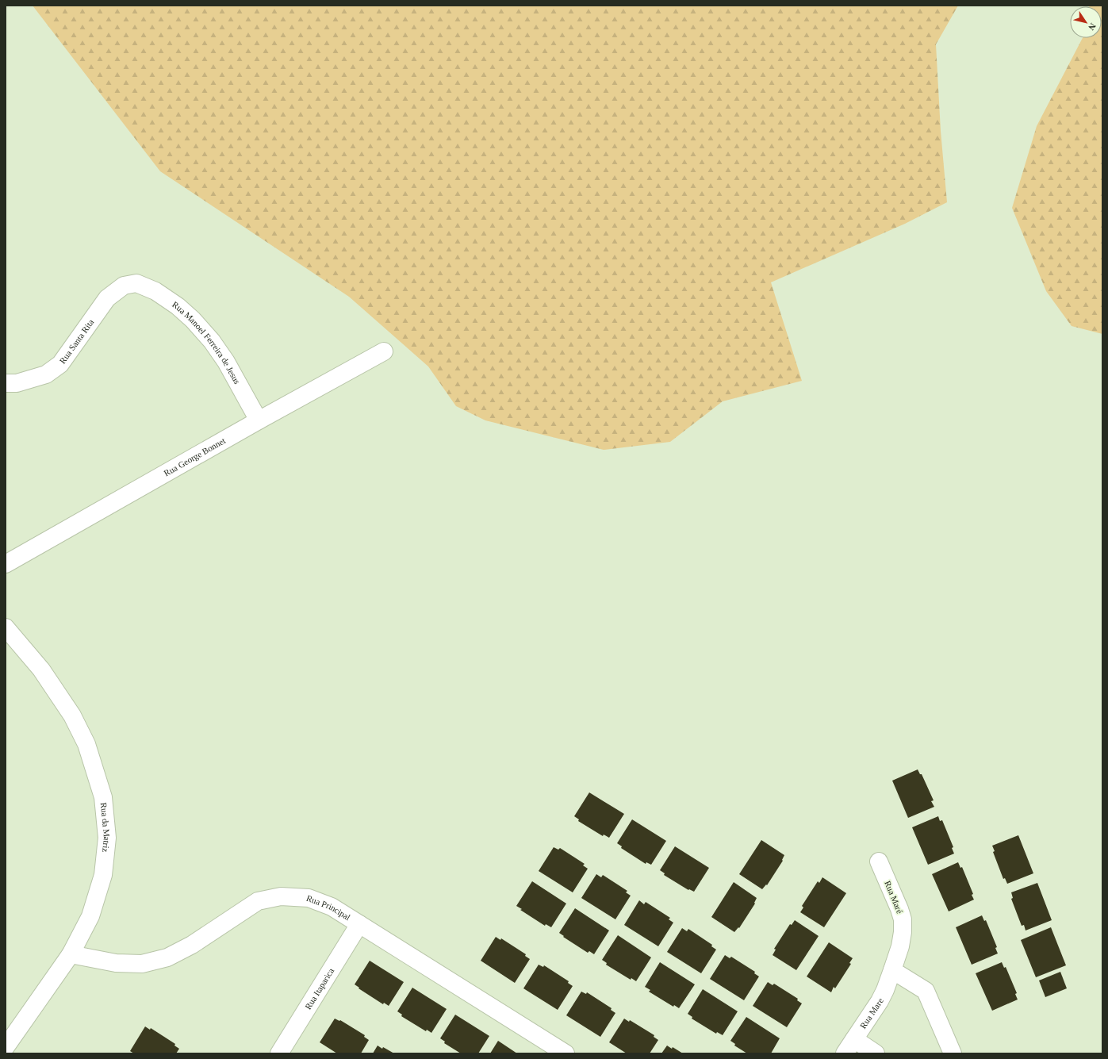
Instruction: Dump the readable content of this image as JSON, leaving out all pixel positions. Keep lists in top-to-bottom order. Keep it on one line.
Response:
{"streets":{"street":["Rua Santa Rita","Rua Manoel Ferreira de Jesus","Rua George Bonnet","Rua da Matriz","Rua Maré","Rua Principal","Rua Itaparica","Rua Mare"]},"crossings":[["Rua Santa Rita","Rua Manoel Ferreira de Jesus"],["Rua Manoel Ferreira de Jesus","Rua George Bonnet"],["Rua da Matriz","Rua Principal"],["Rua Maré","Rua Mare"],["Rua Principal","Rua Itaparica"]],"north":"bottom right"}
